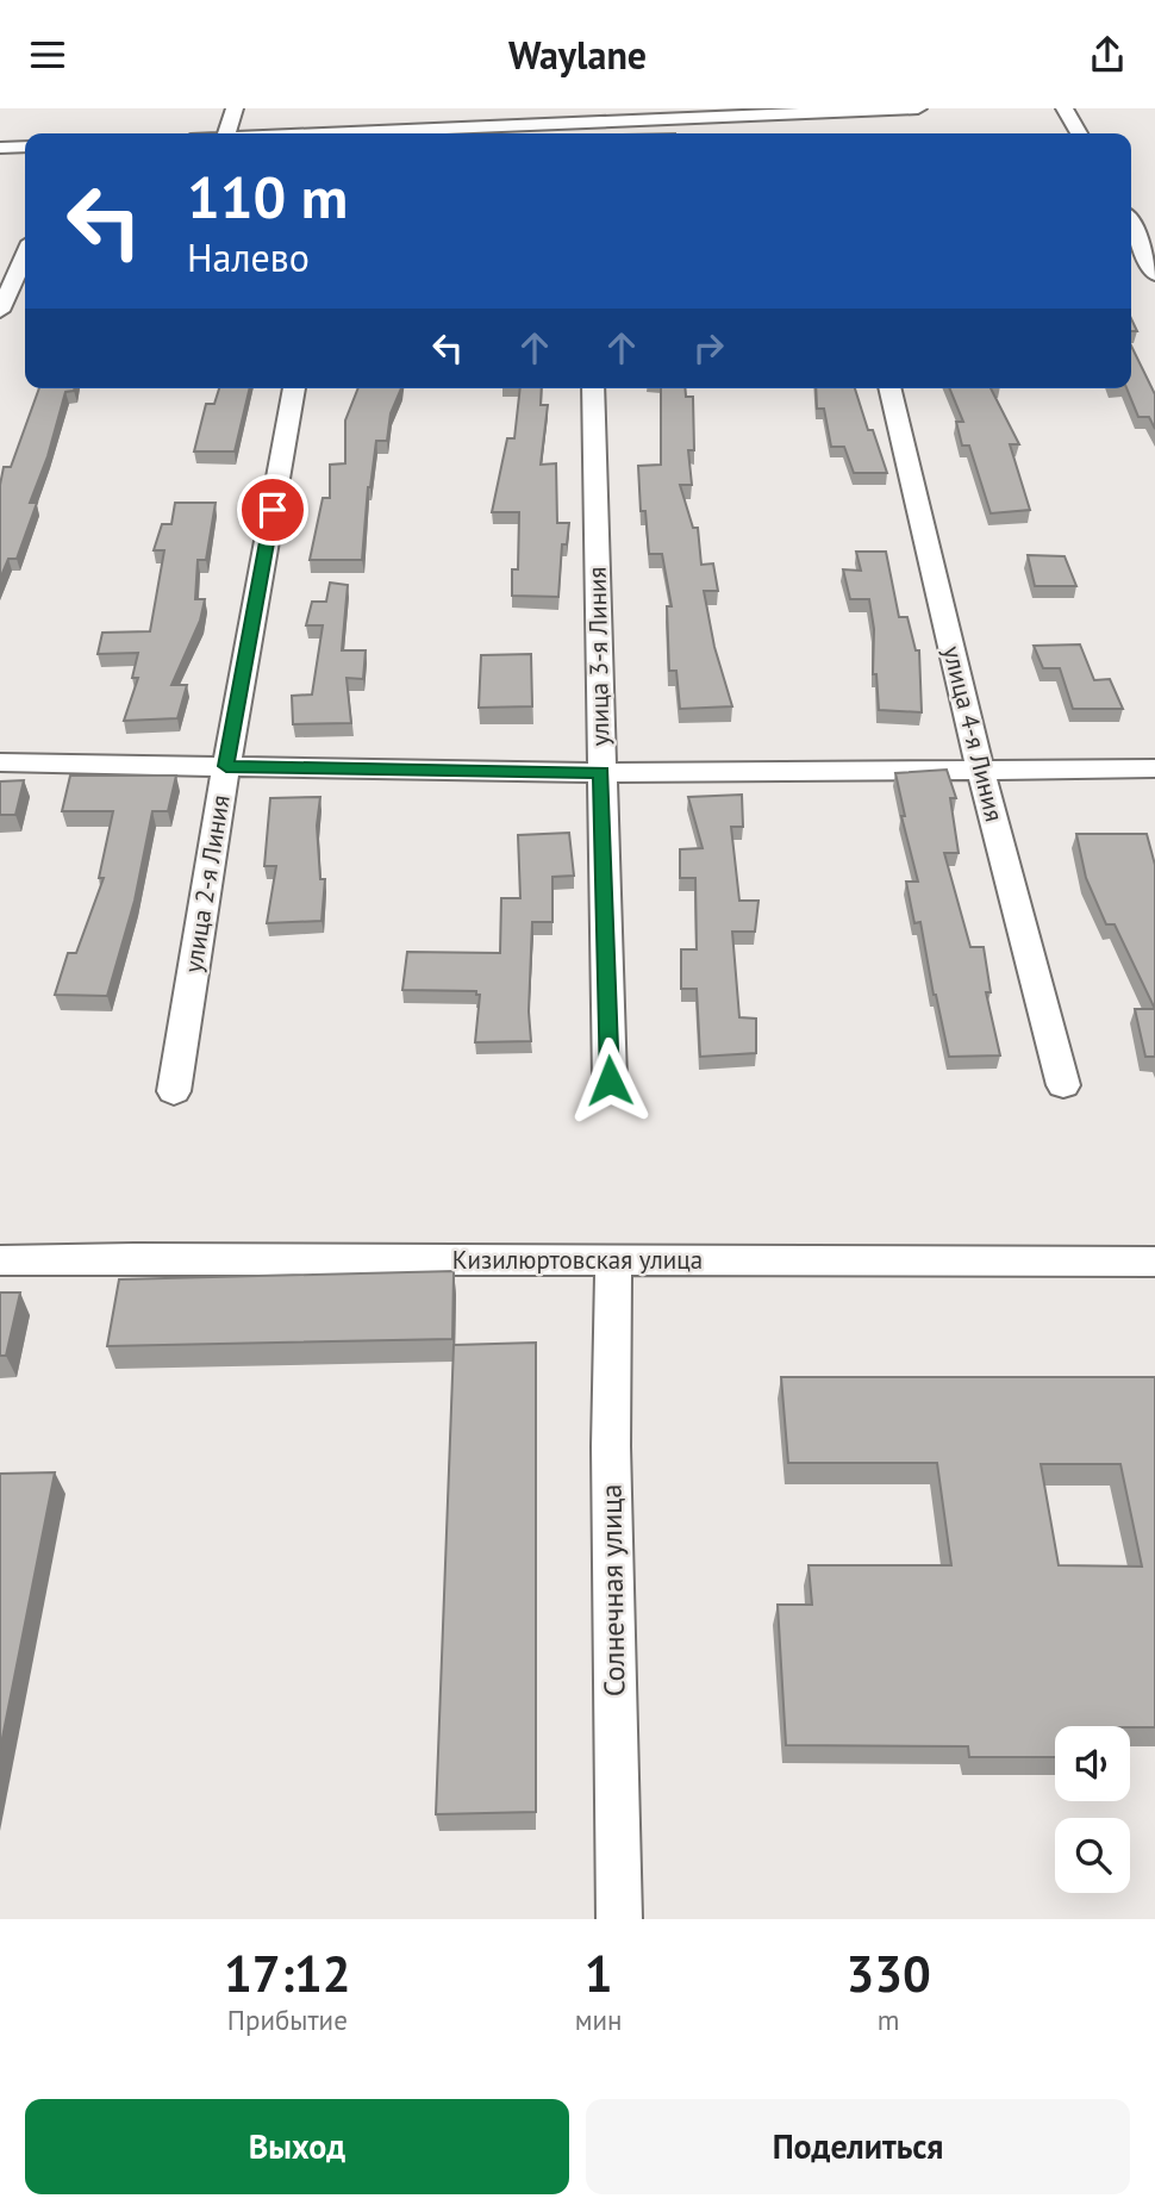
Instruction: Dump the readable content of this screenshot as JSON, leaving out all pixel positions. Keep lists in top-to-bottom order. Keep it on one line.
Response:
{"streets":{"street":["улица 3-я Линия","улица 4-я Линия","улица 2-я Линия","Кизилюртовская улица","Солнечная улица"]},"crossings":[["Кизилюртовская улица","Солнечная улица"]],"page":{"header":"Waylane","turn":["110 m","Налево"],"eta":["17:12","Прибытие","1","мин","330","m"],"buttons":["Выход","Поделиться"]}}
